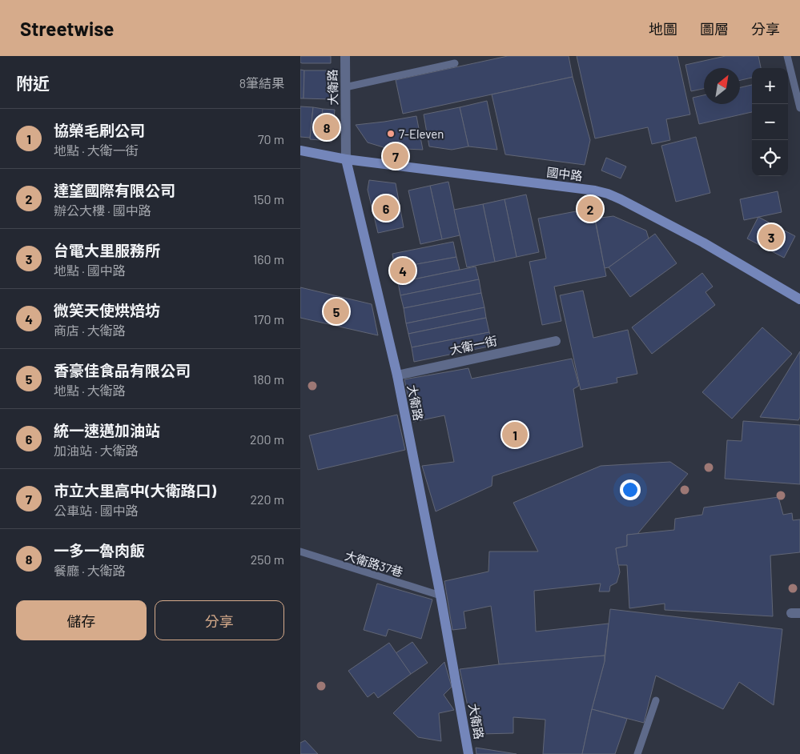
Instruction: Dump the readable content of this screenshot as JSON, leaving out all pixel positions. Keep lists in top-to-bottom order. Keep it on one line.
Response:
{"streets":{"street":["大衛路","國中路","大衛一街"],"lane":["大衛路37巷"]},"crossings":[["大衛路","國中路"],["大衛路","大衛一街"],["大衛路","大衛路37巷"]],"places":["7-Eleven"],"north":"top right","page":{"header":"Streetwise","nav":["地圖","圖層","分享"],"heading":["附近","8筆結果"],"map_buttons":["+","−"],"list":[{"mark":"1","name":"協榮毛刷公司","note":"地點 · 大衛一街","value":"70 m"},{"mark":"2","name":"達望國際有限公司","note":"辦公大樓 · 國中路","value":"150 m"},{"mark":"3","name":"台電大里服務所","note":"地點 · 國中路","value":"160 m"},{"mark":"4","name":"微笑天使烘焙坊","note":"商店 · 大衛路","value":"170 m"},{"mark":"5","name":"香豪佳食品有限公司","note":"地點 · 大衛路","value":"180 m"},{"mark":"6","name":"統一速邁加油站","note":"加油站 · 大衛路","value":"200 m"},{"mark":"7","name":"市立大里高中(大衛路口)","note":"公車站 · 國中路","value":"220 m"},{"mark":"8","name":"一多一魯肉飯","note":"餐廳 · 大衛路","value":"250 m"}],"pins":["8","7","6","2","3","4","5","1"],"buttons":["儲存","分享"]}}
